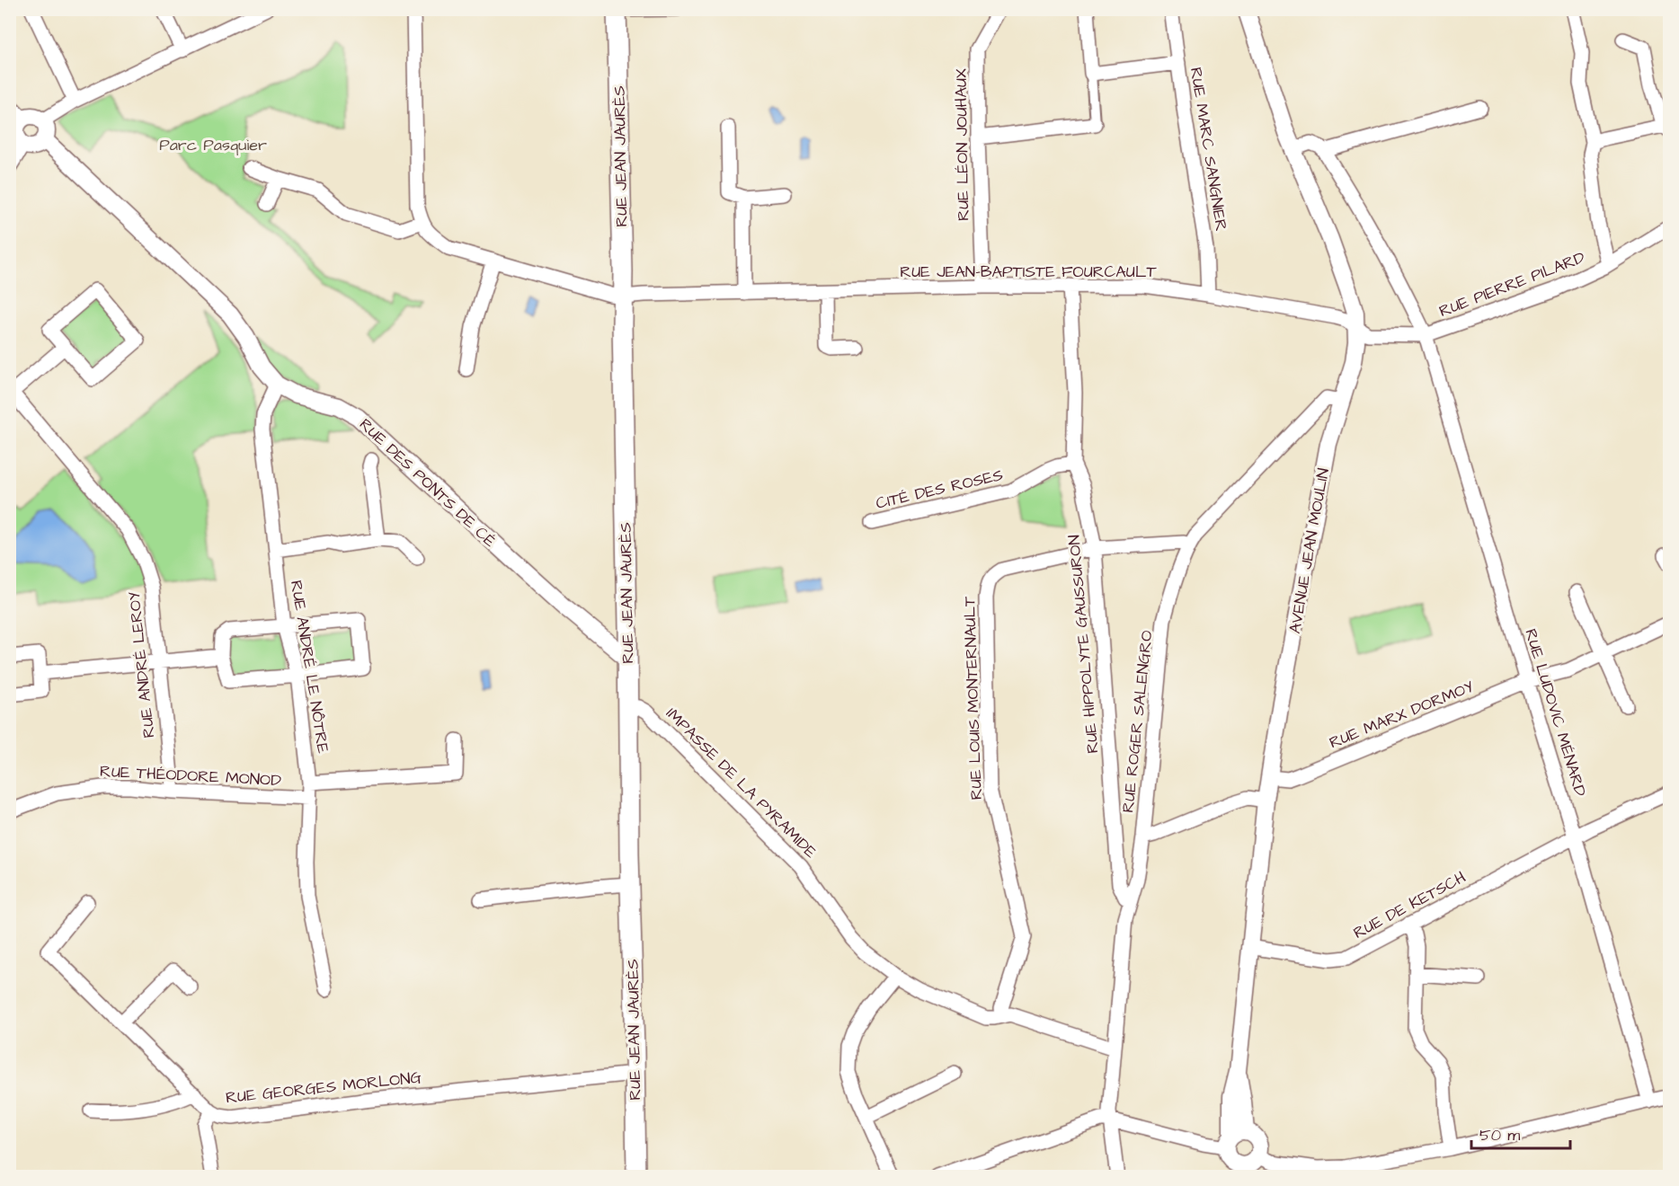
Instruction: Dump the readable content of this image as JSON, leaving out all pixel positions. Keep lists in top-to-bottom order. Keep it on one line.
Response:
{"streets":{"main road":["RUE JEAN JAURÈS"],"street":["RUE LÉON JOUHAUX","RUE MARC SANGNIER","RUE JEAN-BAPTISTE FOURCAULT","RUE PIERRE PILARD","RUE DES PONTS DE CÉ","CITÉ DES ROSES","AVENUE JEAN MOULIN","RUE HIPPOLYTE GAUSSURON","RUE ANDRÉ LEROY","RUE ANDRÉ LE NÔTRE","RUE LOUIS MONTERNAULT","RUE LUDOVIC MÉNARD","RUE MARX DORMOY","RUE ROGER SALENGRO","RUE THÉODORE MONOD","IMPASSE DE LA PYRAMIDE","RUE DE KETSCH","RUE GEORGES MORLONG"]},"crossings":[["RUE LÉON JOUHAUX","RUE JEAN-BAPTISTE FOURCAULT"],["RUE MARC SANGNIER","RUE JEAN-BAPTISTE FOURCAULT"],["RUE JEAN JAURÈS","RUE JEAN-BAPTISTE FOURCAULT"],["RUE JEAN JAURÈS","RUE DES PONTS DE CÉ"],["RUE JEAN JAURÈS","IMPASSE DE LA PYRAMIDE"],["RUE JEAN JAURÈS","RUE GEORGES MORLONG"],["RUE JEAN-BAPTISTE FOURCAULT","RUE PIERRE PILARD"],["RUE JEAN-BAPTISTE FOURCAULT","AVENUE JEAN MOULIN"],["RUE JEAN-BAPTISTE FOURCAULT","RUE HIPPOLYTE GAUSSURON"],["RUE PIERRE PILARD","AVENUE JEAN MOULIN"],["RUE PIERRE PILARD","RUE LUDOVIC MÉNARD"],["RUE DES PONTS DE CÉ","RUE ANDRÉ LE NÔTRE"],["CITÉ DES ROSES","RUE HIPPOLYTE GAUSSURON"],["AVENUE JEAN MOULIN","RUE MARX DORMOY"],["AVENUE JEAN MOULIN","RUE ROGER SALENGRO"],["AVENUE JEAN MOULIN","RUE DE KETSCH"],["RUE HIPPOLYTE GAUSSURON","RUE LOUIS MONTERNAULT"],["RUE HIPPOLYTE GAUSSURON","RUE ROGER SALENGRO"],["RUE ANDRÉ LEROY","RUE THÉODORE MONOD"],["RUE ANDRÉ LE NÔTRE","RUE THÉODORE MONOD"],["RUE LOUIS MONTERNAULT","RUE ROGER SALENGRO"],["RUE LOUIS MONTERNAULT","IMPASSE DE LA PYRAMIDE"],["RUE LUDOVIC MÉNARD","RUE MARX DORMOY"],["RUE LUDOVIC MÉNARD","RUE DE KETSCH"],["RUE ROGER SALENGRO","IMPASSE DE LA PYRAMIDE"]],"parks":["Parc Pasquier"],"scale_bar":"50 m"}
